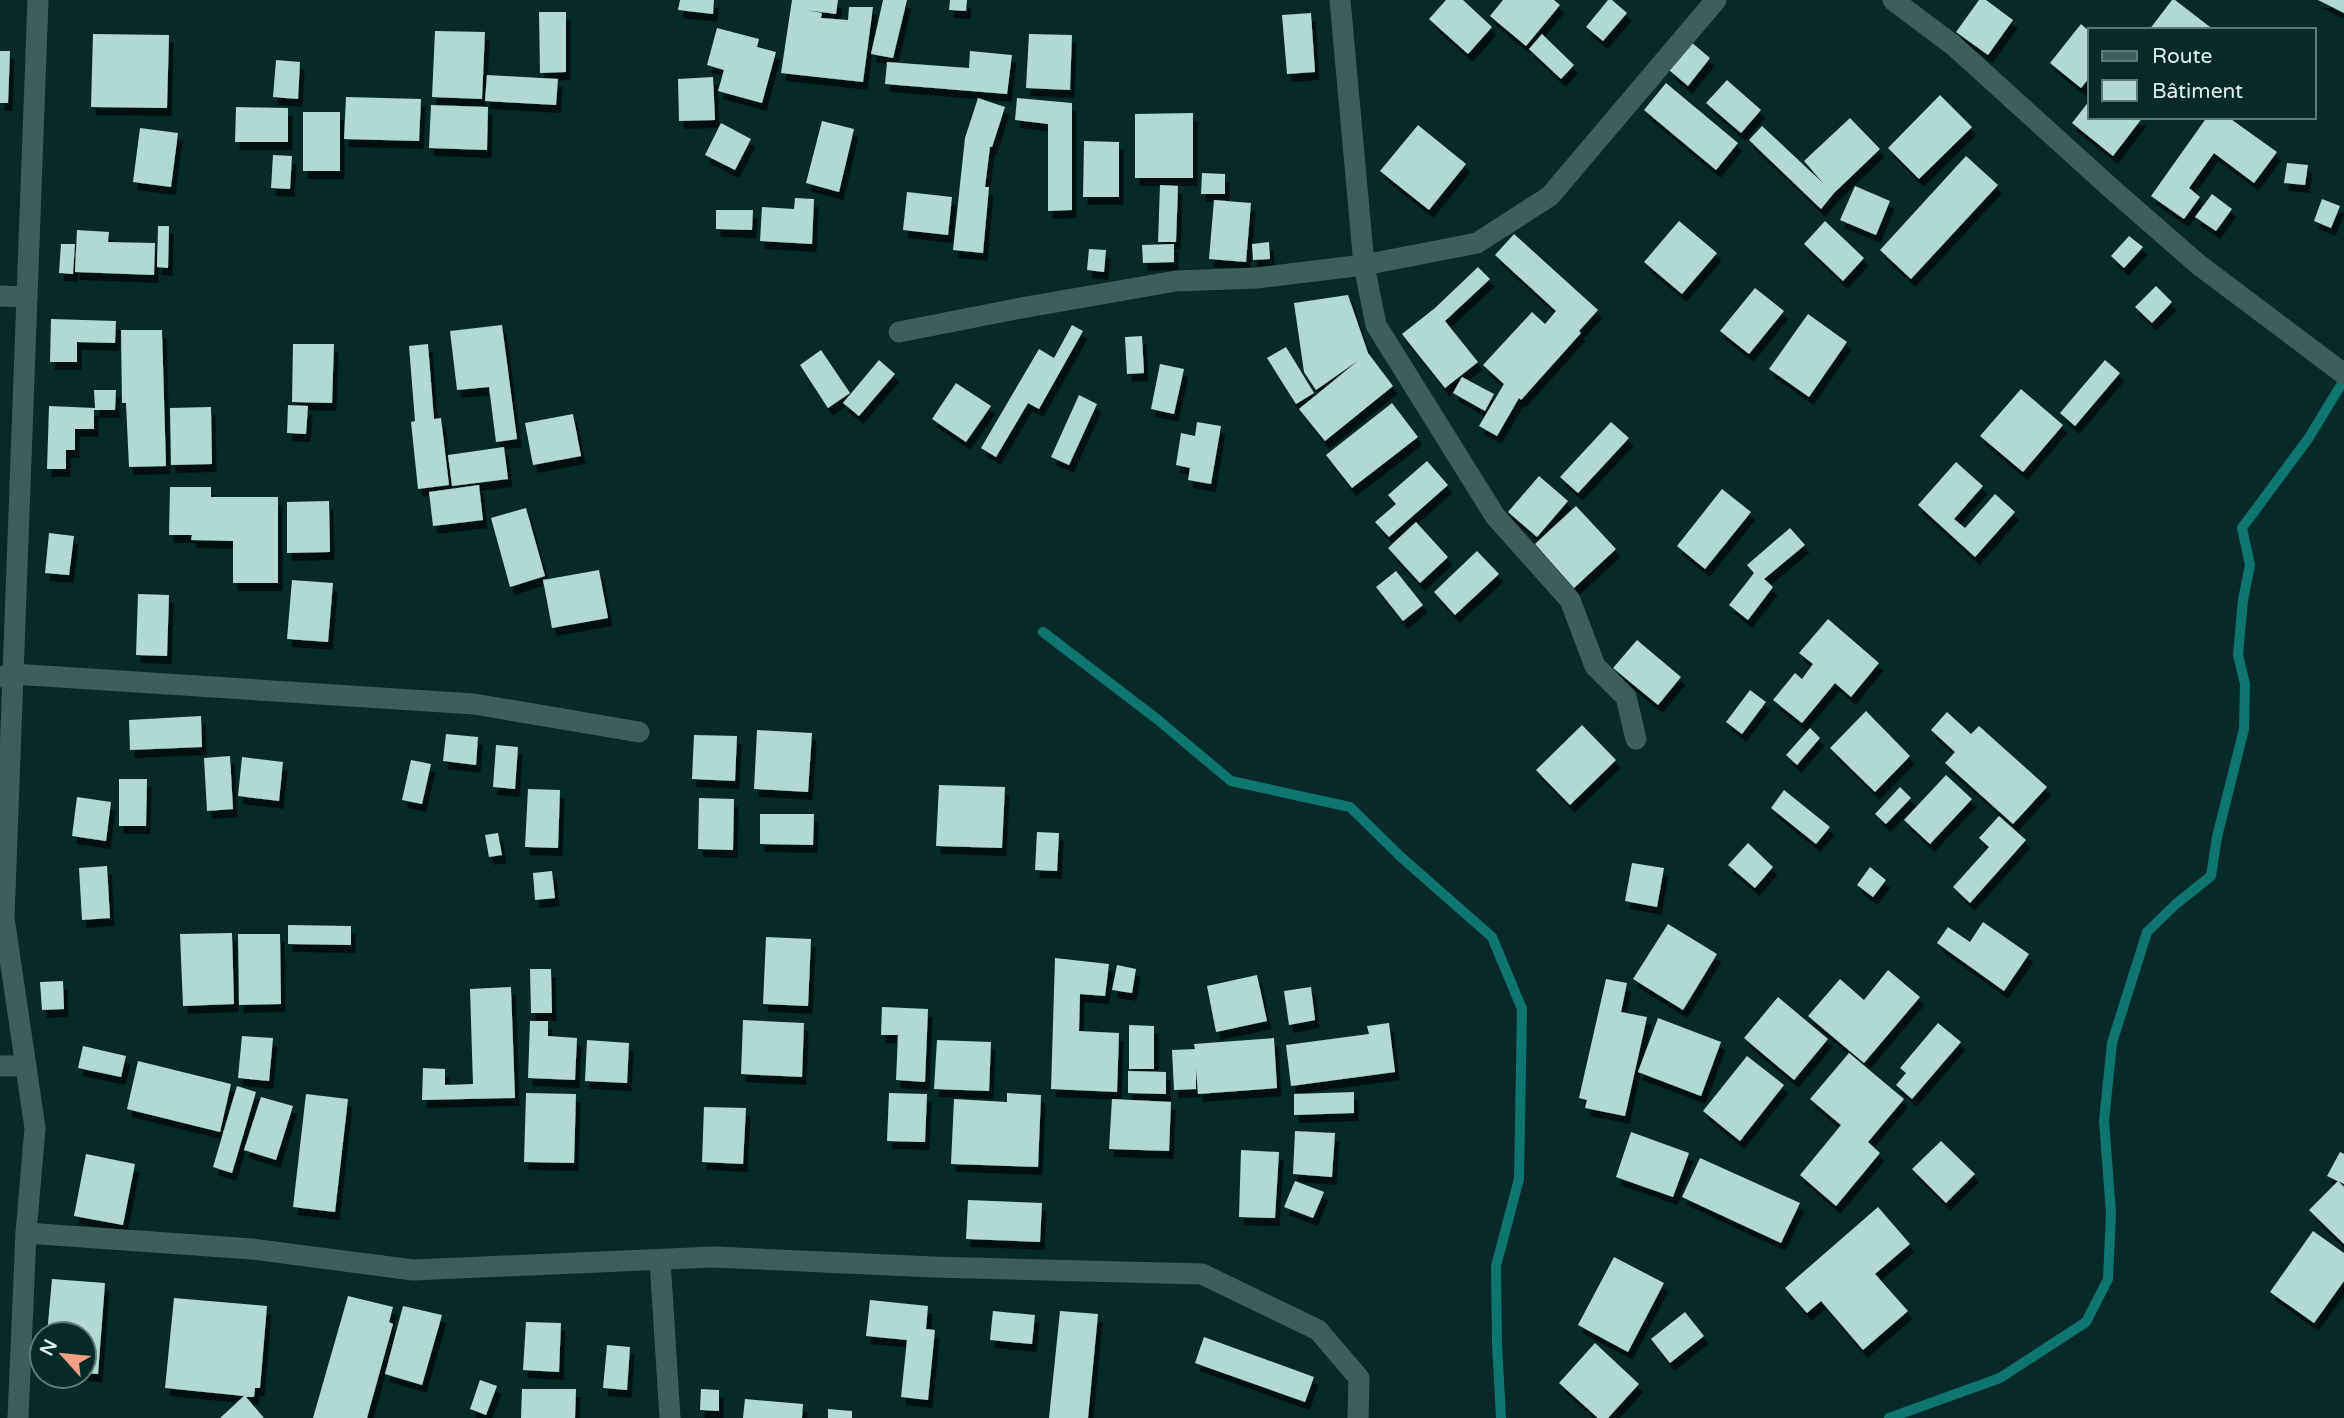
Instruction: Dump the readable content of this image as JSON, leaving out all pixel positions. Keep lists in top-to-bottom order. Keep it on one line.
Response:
{"legend":["Route","Bâtiment"],"north":"top left"}
